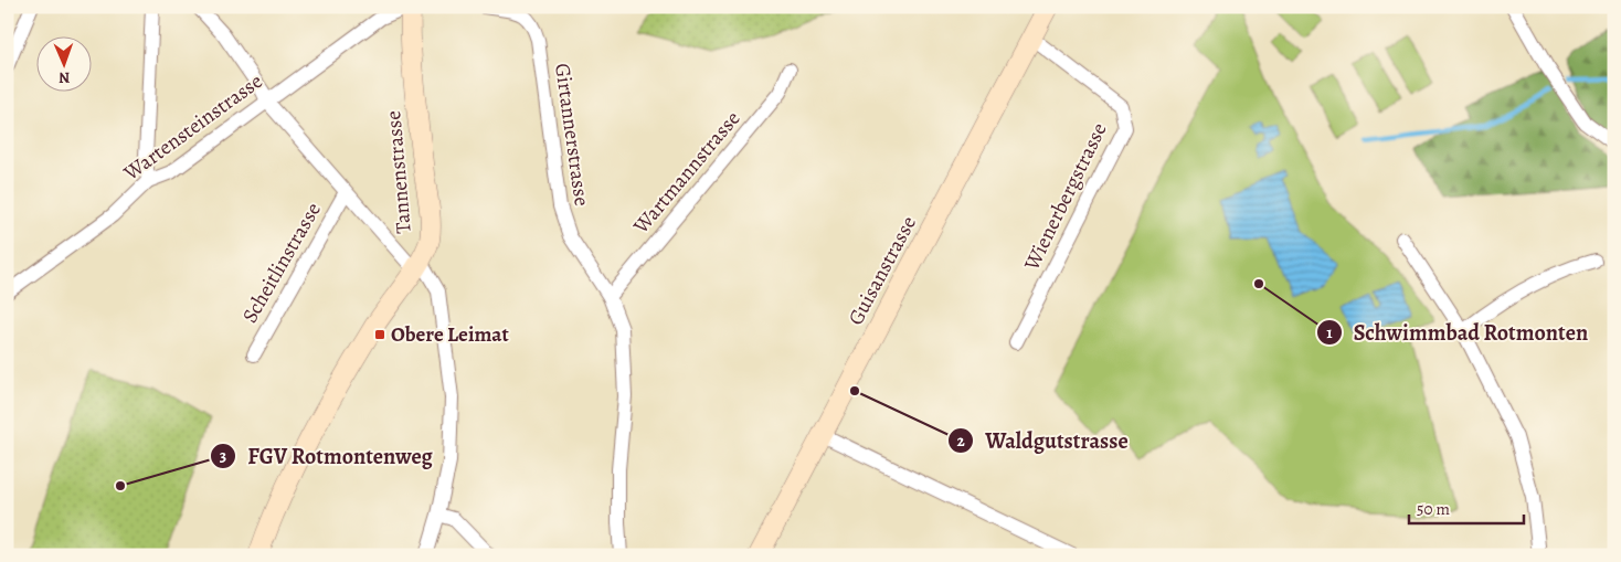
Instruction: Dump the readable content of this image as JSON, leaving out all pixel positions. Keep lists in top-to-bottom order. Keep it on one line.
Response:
{"streets":{"street":["Wartensteinstrasse","Girtannerstrasse","Tannenstrasse","Wartmannstrasse","Wienerbergstrasse","Scheitlinstrasse","Guisanstrasse"]},"crossings":[["Wartensteinstrasse","Tannenstrasse"],["Girtannerstrasse","Wartmannstrasse"],["Wienerbergstrasse","Guisanstrasse"]],"places":{"other":["Schwimmbad Rotmonten","Waldgutstrasse","FGV Rotmontenweg"],"transit":["Obere Leimat"]},"scale_bar":"50 m","north":"bottom"}
